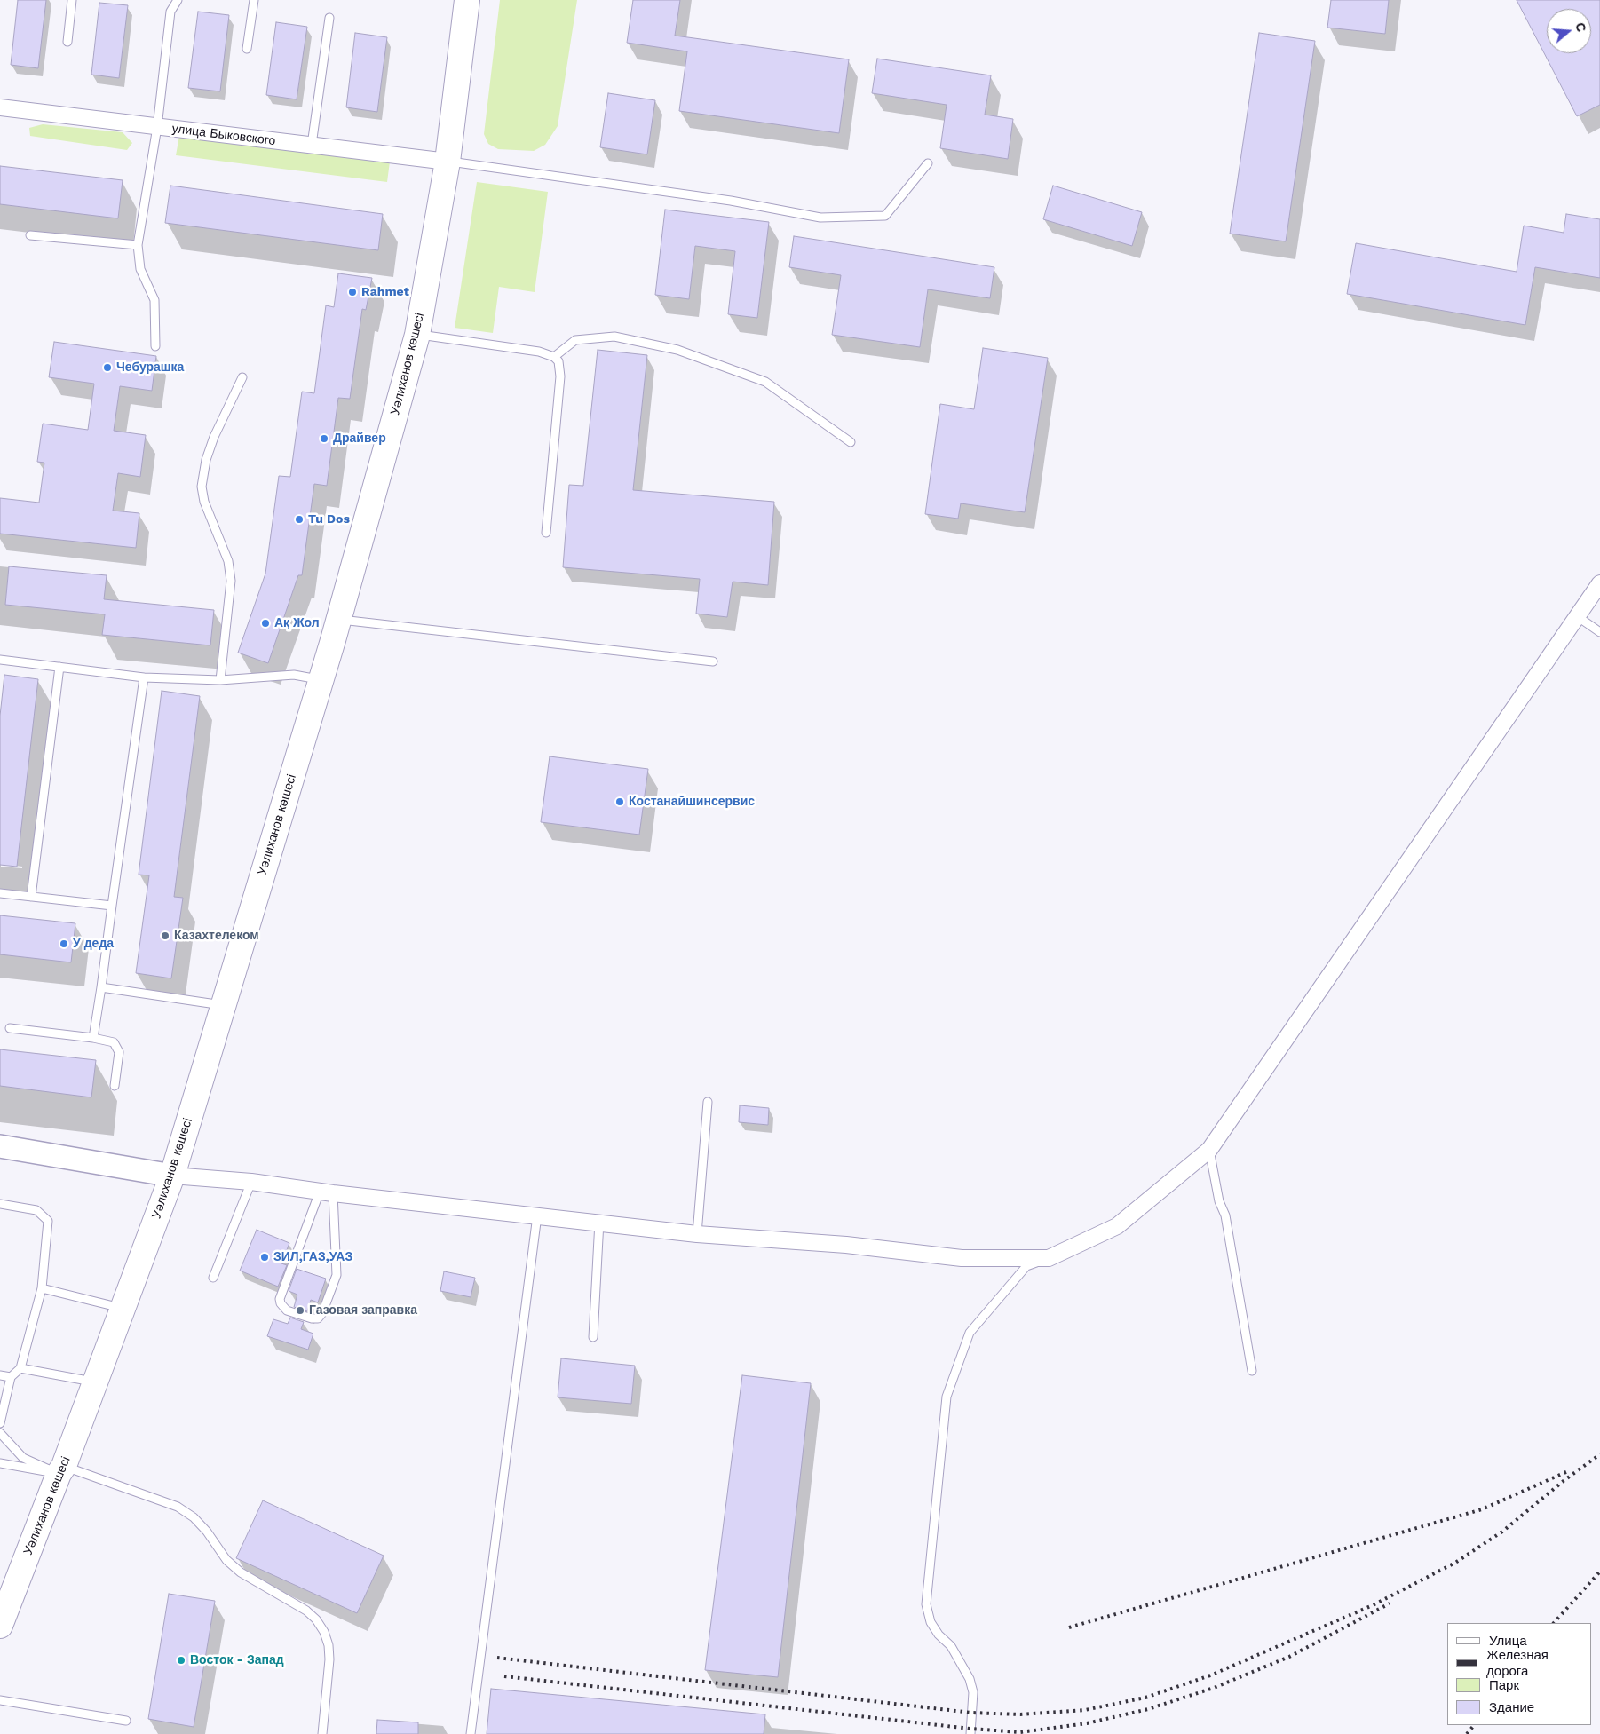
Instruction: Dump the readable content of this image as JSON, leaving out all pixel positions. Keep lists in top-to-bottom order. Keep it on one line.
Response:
{"streets":{"highway":["Уәлиханов көшесі"],"street":["улица Быковского"]},"crossings":[["улица Быковского","Уәлиханов көшесі"]],"places":["Rahmet","Чебурашка","Драйвер","Tu Dos","Ақ Жол","Костанайшинсервис","Казахтелеком","У деда","ЗИЛ,ГАЗ,УАЗ","Газовая заправка","Восток - Запад"],"legend":["Улица","Железная дорога","Парк","Здание"],"north":"right"}
